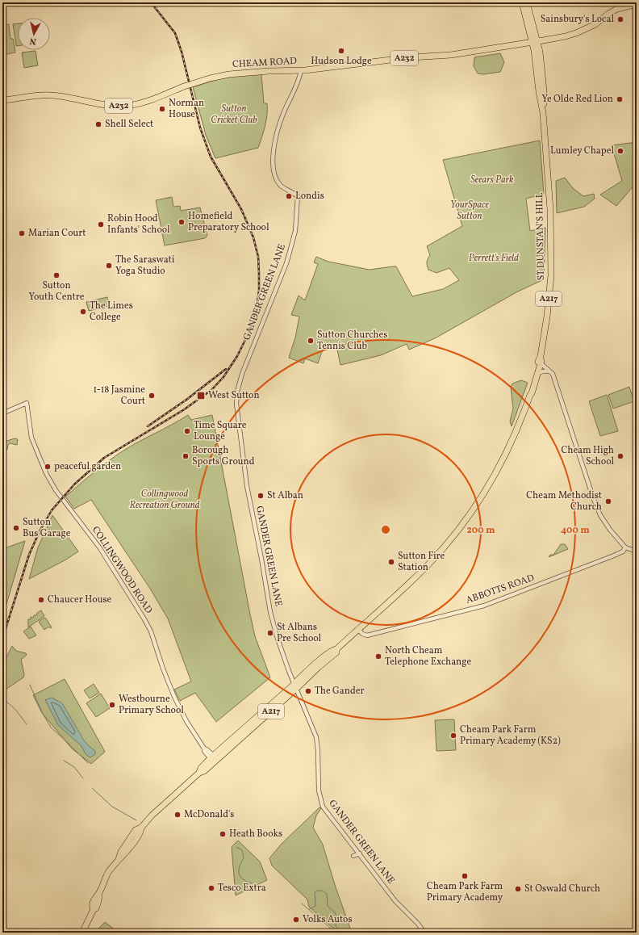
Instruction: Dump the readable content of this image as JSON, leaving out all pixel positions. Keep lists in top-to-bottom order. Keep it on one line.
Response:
{"streets":{"highway":["A232","CHEAM ROAD","ST DUNSTAN'S HILL","A217"],"street":["GANDER GREEN LANE","COLLINGWOOD ROAD","ABBOTTS ROAD"]},"crossings":[["A232","CHEAM ROAD"],["A232","ST DUNSTAN'S HILL"],["A232","A217"],["CHEAM ROAD","ST DUNSTAN'S HILL"],["CHEAM ROAD","GANDER GREEN LANE"],["CHEAM ROAD","A217"],["ST DUNSTAN'S HILL","GANDER GREEN LANE"],["ST DUNSTAN'S HILL","A217"],["ST DUNSTAN'S HILL","ABBOTTS ROAD"],["GANDER GREEN LANE","A217"],["A217","COLLINGWOOD ROAD"]],"parks":["Sutton Cricket Club","Seears Park","YourSpace Sutton","Perrett's Field","Collingwood Recreation Ground"],"places":{"other":["Sainsbury's Local","Hudson Lodge","Ye Olde Red Lion","Norman House","Shell Select","Lumley Chapel","Londis","Homefield Preparatory School","Robin Hood Infants' School","Marian Court","The Saraswati Yoga Studio","Sutton Youth Centre","The Limes College","Sutton Churches Tennis Club","1-18 Jasmine Court","Time Square Lounge","Borough Sports Ground","Cheam High School","peaceful garden","St Alban","Cheam Methodist Church","Sutton Bus Garage","Sutton Fire Station","Chaucer House","St Albans Pre School","North Cheam Telephone Exchange","The Gander","Westbourne Primary School","Cheam Park Farm Primary Academy (KS2)","McDonald's","Heath Books","Cheam Park Farm Primary Academy","Tesco Extra","St Oswald Church","Volks Autos"],"transit":["West Sutton"]},"north":"bottom","rings":["200 m","400 m"]}
